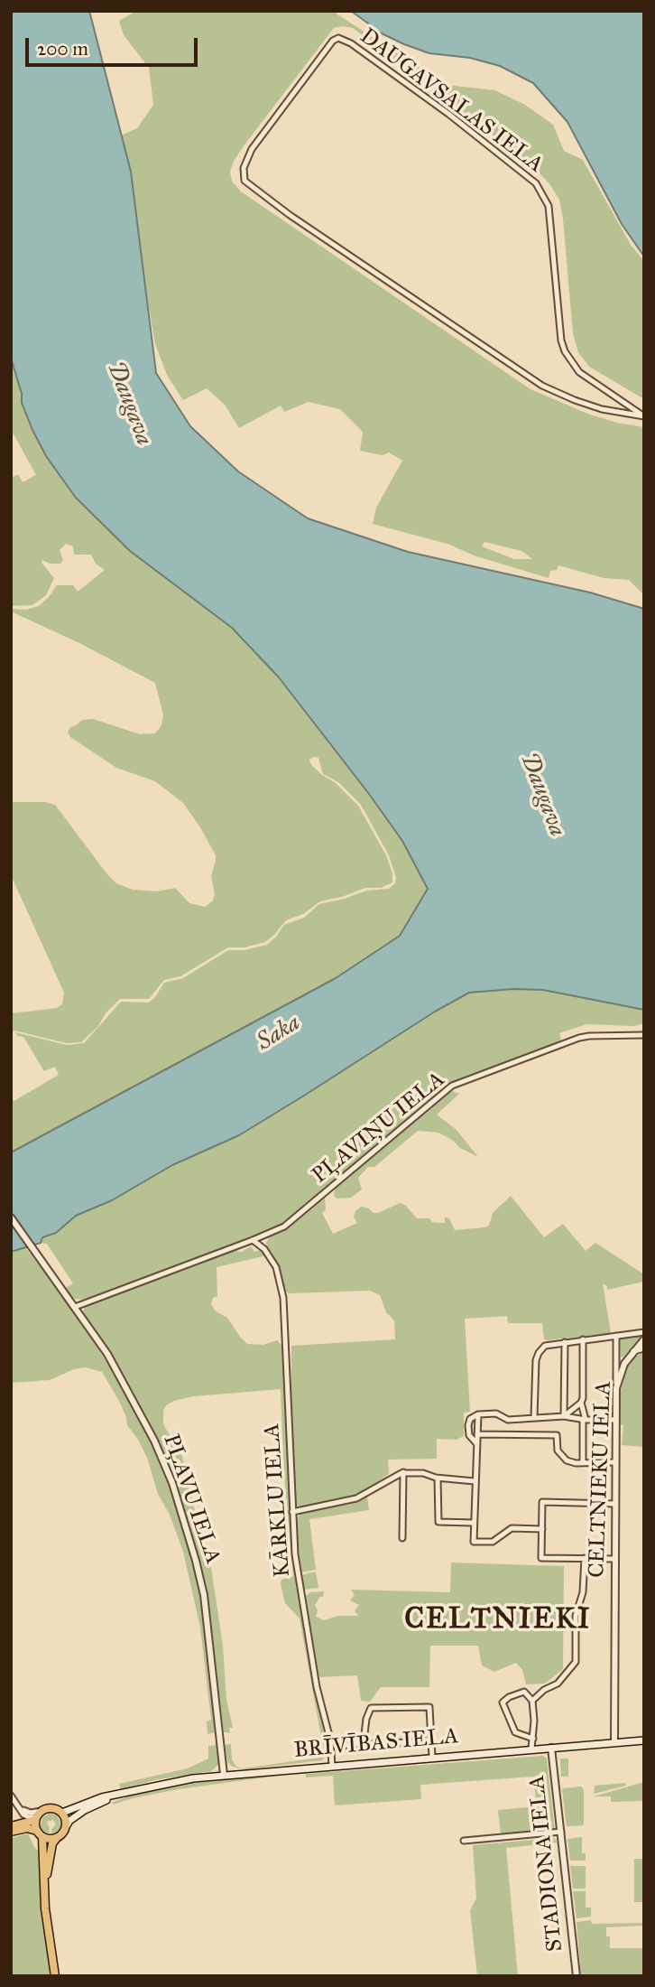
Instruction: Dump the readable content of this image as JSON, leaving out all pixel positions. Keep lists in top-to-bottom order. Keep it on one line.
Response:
{"streets":{"main road":["BRĪVĪBAS IELA"],"street":["DAUGAVSALAS IELA","PĻAVIŅU IELA","CELTNIEKU IELA","PĻAVU IELA","KĀRKLU IELA","STADIONA IELA"]},"crossings":[["PĻAVIŅU IELA","PĻAVU IELA"],["PĻAVIŅU IELA","KĀRKLU IELA"],["CELTNIEKU IELA","BRĪVĪBAS IELA"],["PĻAVU IELA","BRĪVĪBAS IELA"],["KĀRKLU IELA","BRĪVĪBAS IELA"],["BRĪVĪBAS IELA","STADIONA IELA"]],"districts":["CELTNIEKI"],"water":["Daugava","Saka"],"scale_bar":"200 m"}
